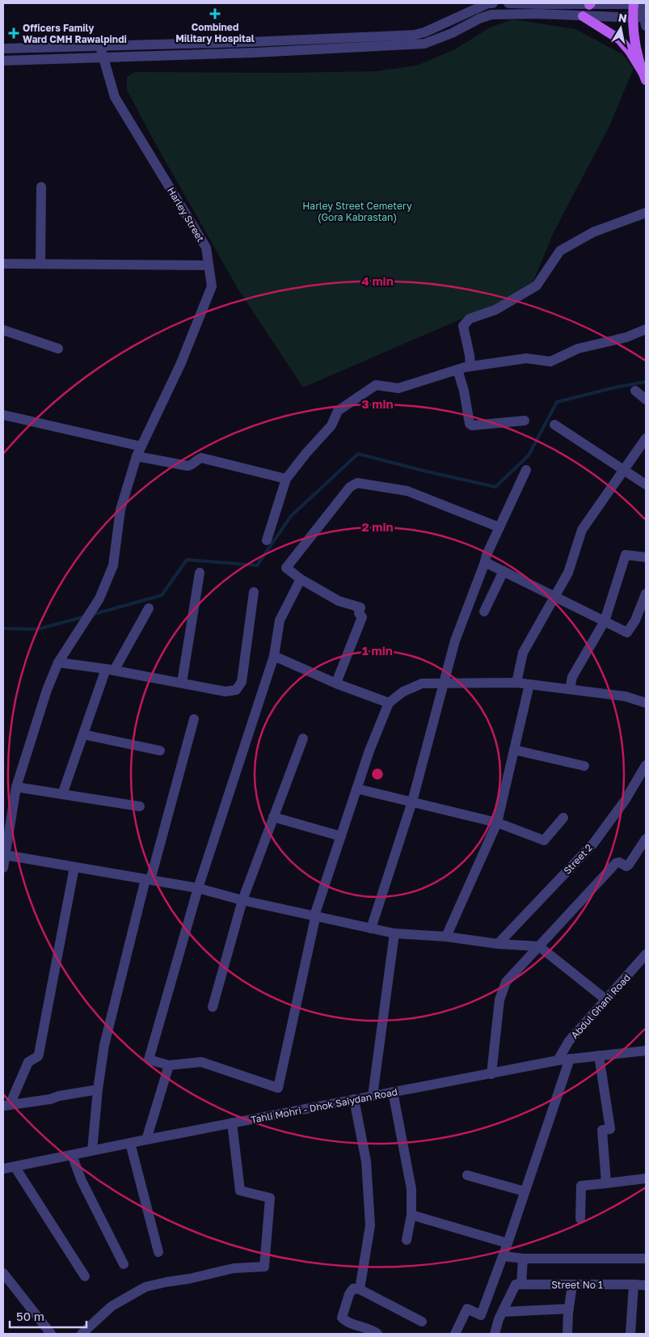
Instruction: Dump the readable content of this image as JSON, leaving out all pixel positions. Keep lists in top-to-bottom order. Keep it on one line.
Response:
{"streets":{"street":["Harley Street","Street 2","Abdul Ghani Road","Tahli Mohri - Dhok Saiydan Road","Street No 1"]},"crossings":[["Abdul Ghani Road","Tahli Mohri - Dhok Saiydan Road"]],"parks":["Harley Street Cemetery (Gora Kabrastan)"],"places":{"health":["Combined Military Hospital","Officers Family Ward CMH Rawalpindi"]},"scale_bar":"50 m","north":"top","rings":["4 min","3 min","2 min","1 min"]}
